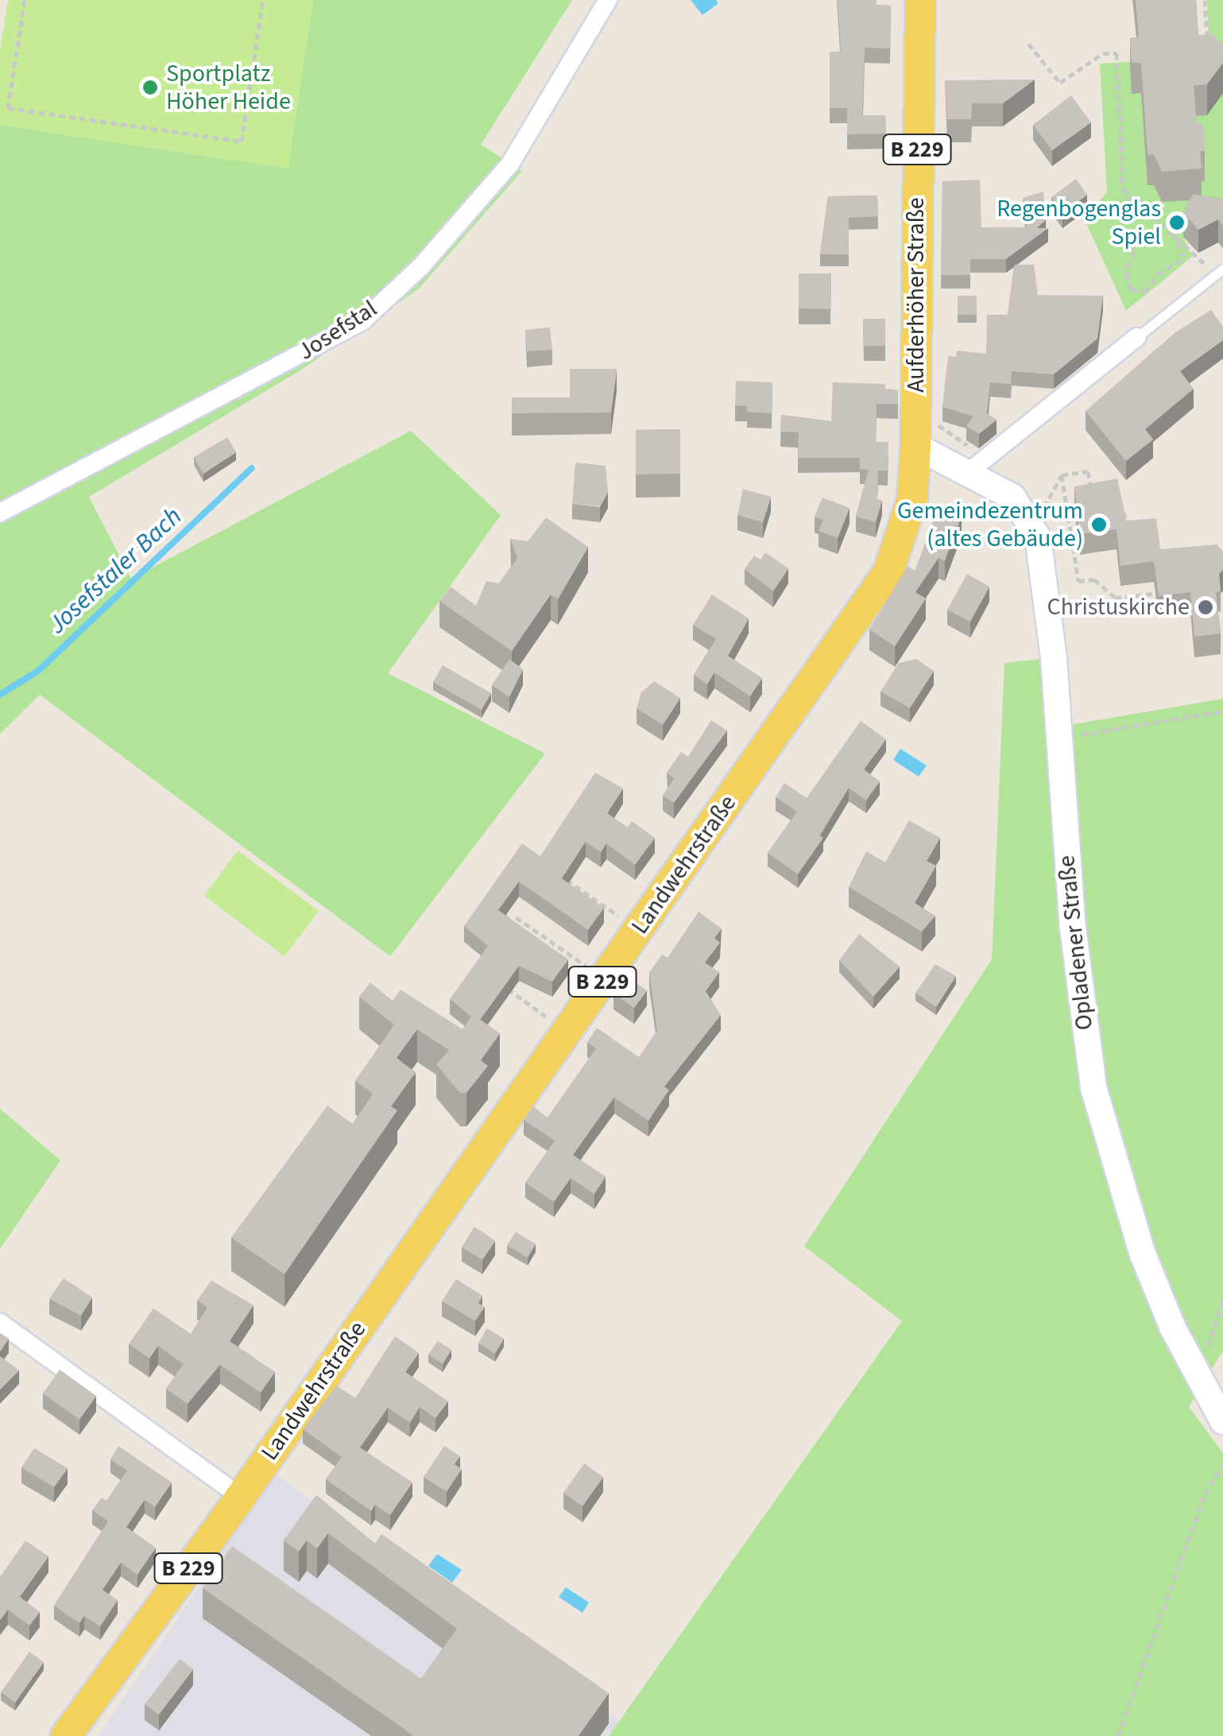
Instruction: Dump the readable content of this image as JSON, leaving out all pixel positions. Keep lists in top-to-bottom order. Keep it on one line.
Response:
{"streets":{"main road":["B 229","Aufderhöher Straße","Landwehrstraße","Opladener Straße"],"street":["Josefstal"]},"crossings":[["Aufderhöher Straße","Landwehrstraße"],["Aufderhöher Straße","Opladener Straße"],["Landwehrstraße","Opladener Straße"]],"water":["Josefstaler Bach"],"places":["Sportplatz Höher Heide","Regenbogenglas Spiel","Gemeindezentrum (altes Gebäude)","Christuskirche"]}
